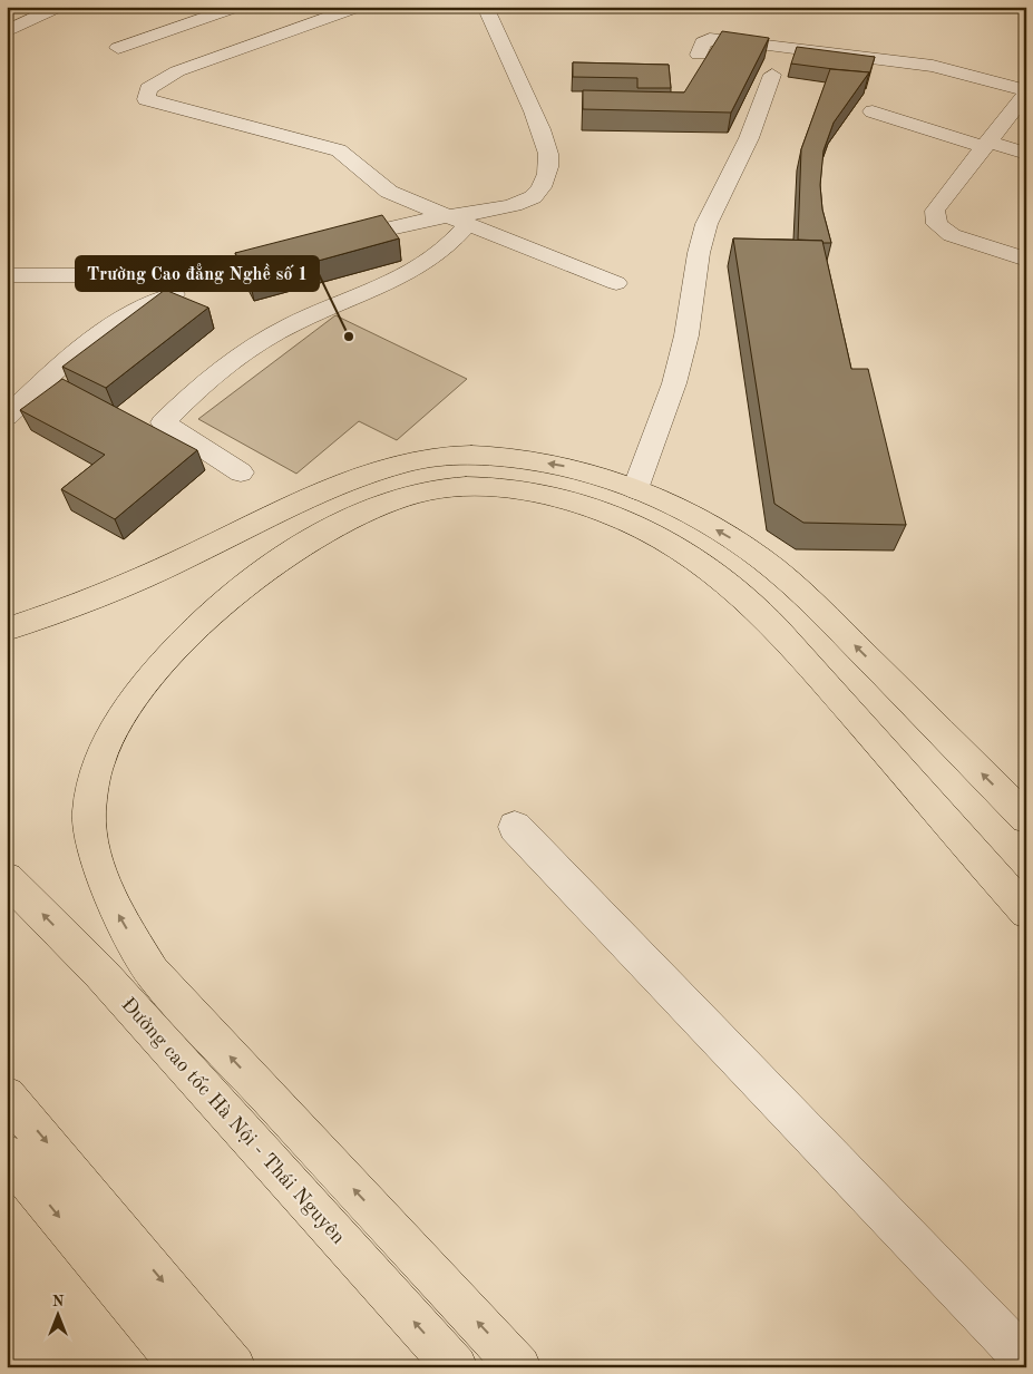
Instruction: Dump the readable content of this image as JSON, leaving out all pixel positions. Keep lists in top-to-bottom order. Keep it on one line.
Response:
{"streets":{"highway":["Đường cao tốc Hà Nội - Thái Nguyên"]},"places":["Trường Cao đẳng Nghề số 1"],"north":"top"}
